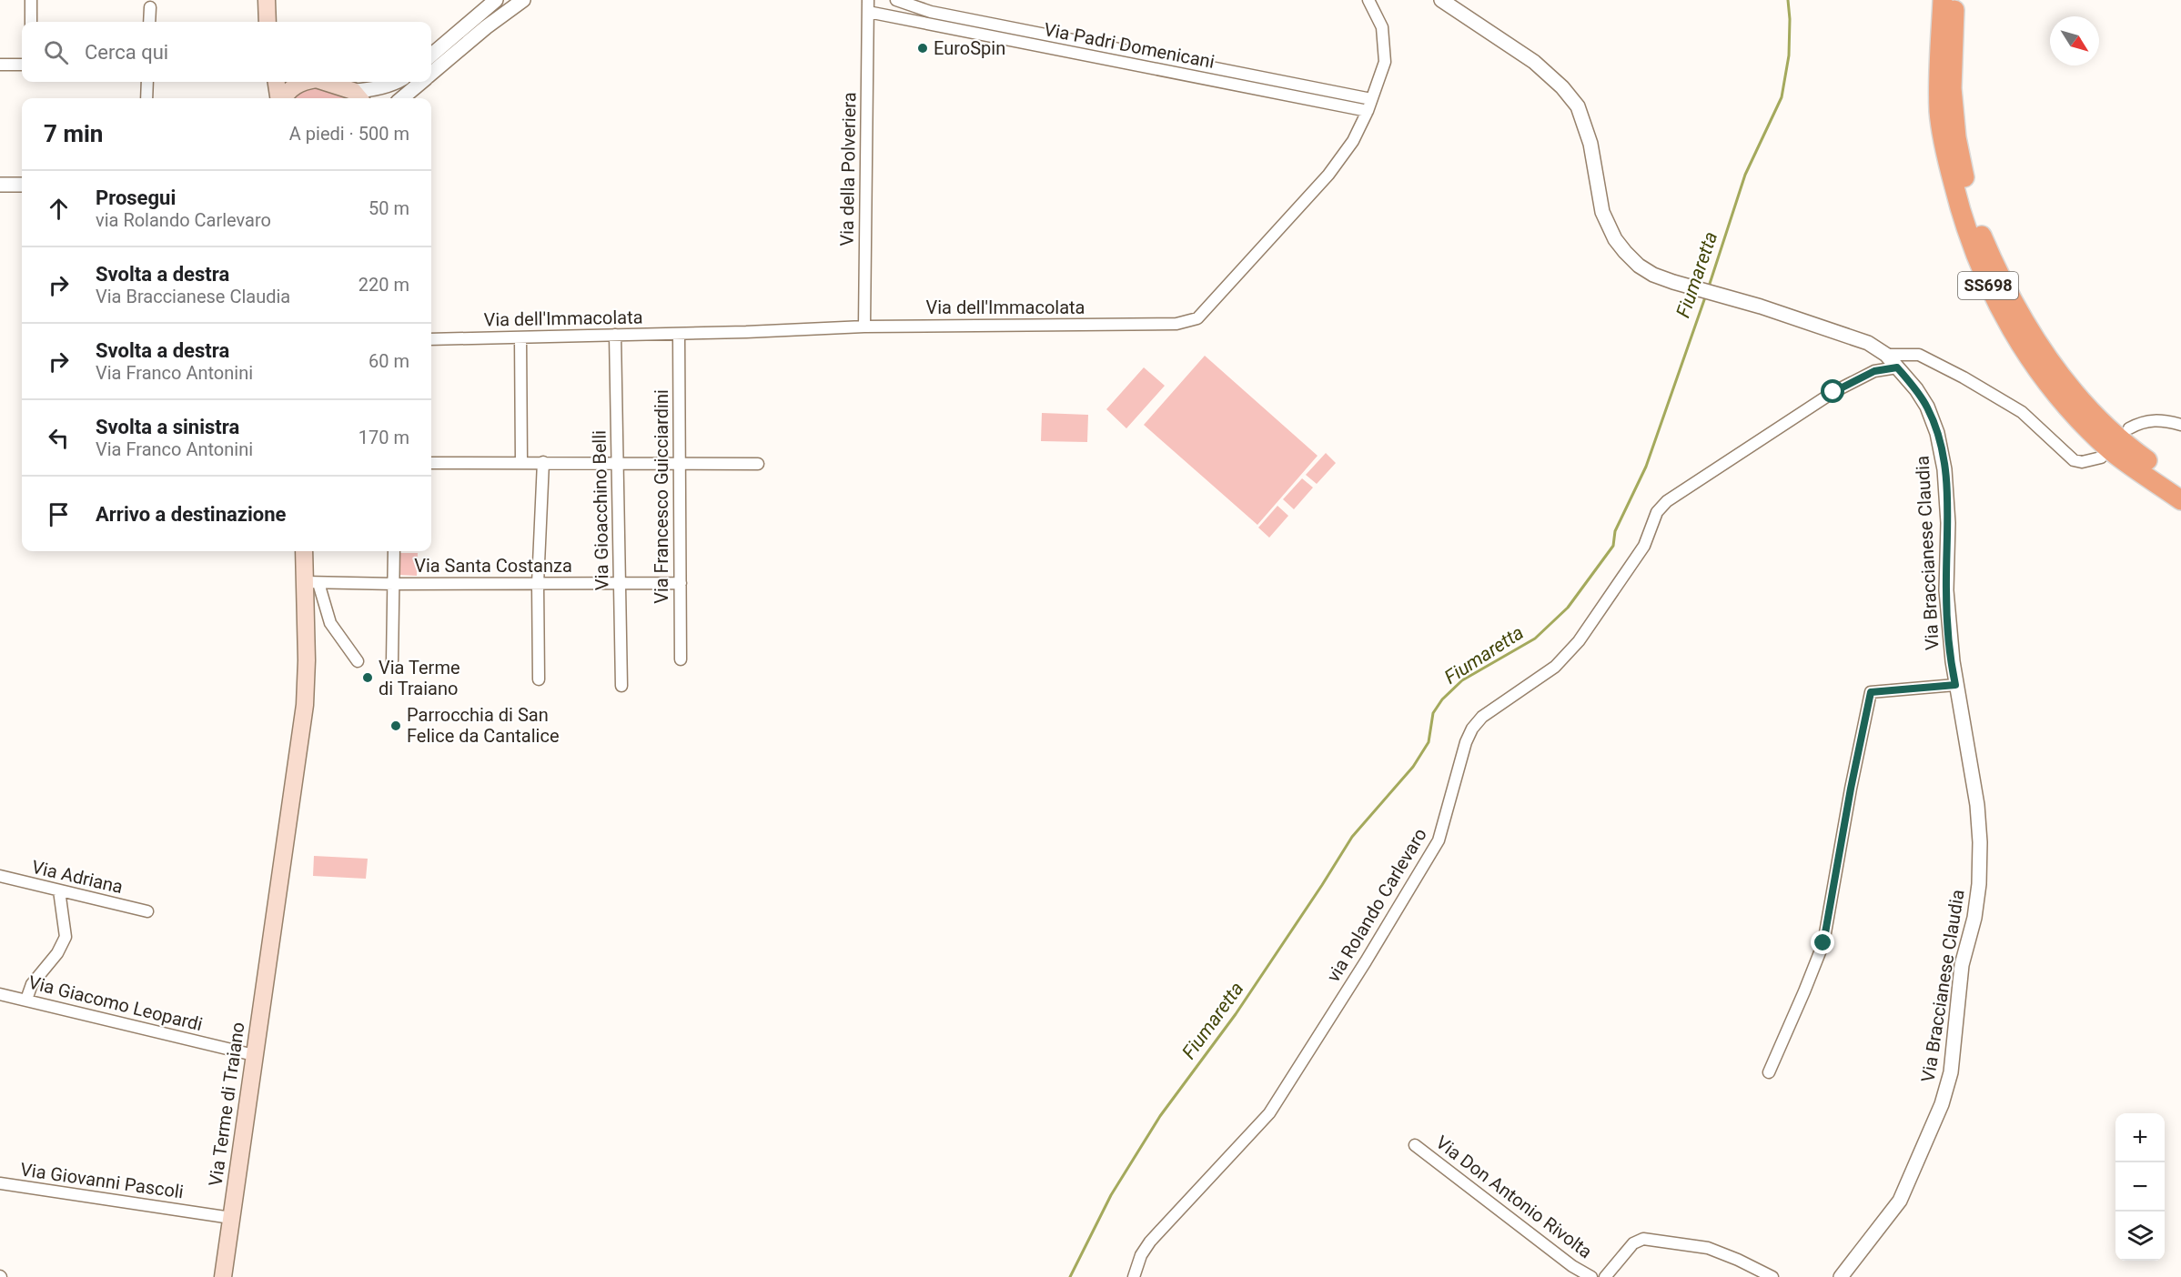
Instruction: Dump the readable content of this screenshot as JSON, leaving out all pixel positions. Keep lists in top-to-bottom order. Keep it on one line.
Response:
{"streets":{"highway":["SS698"],"main road":["Via Terme di Traiano"],"street":["Via Padri Domenicani","Via della Polveriera","Via dell'Immacolata","Via Francesco Guicciardini","Via Gioacchino Belli","Via Braccianese Claudia","Via Santa Costanza","Via Adriana","via Rolando Carlevaro","Via Giacomo Leopardi","Via Giovanni Pascoli","Via Don Antonio Rivolta"]},"crossings":[["Via Padri Domenicani","Via della Polveriera"],["Via Padri Domenicani","Via dell'Immacolata"],["Via della Polveriera","Via dell'Immacolata"],["Via dell'Immacolata","Via Francesco Guicciardini"],["Via dell'Immacolata","Via Gioacchino Belli"],["Via Francesco Guicciardini","Via Santa Costanza"],["Via Gioacchino Belli","Via Santa Costanza"],["Via Braccianese Claudia","via Rolando Carlevaro"],["Via Santa Costanza","Via Terme di Traiano"],["Via Giacomo Leopardi","Via Terme di Traiano"],["Via Terme di Traiano","Via Giovanni Pascoli"]],"water":["Fiumaretta"],"places":["EuroSpin","Via Terme di Traiano","Parrocchia di San Felice da Cantalice"],"north":"bottom right","page":{"search":"Cerca qui","heading":["7 min","A piedi · 500 m"],"list":[["Prosegui","via Rolando Carlevaro","50 m"],["Svolta a destra","Via Braccianese Claudia","220 m"],["Svolta a destra","Via Franco Antonini","60 m"],["Svolta a sinistra","Via Franco Antonini","170 m"],"Arrivo a destinazione"],"map_buttons":["+","−"]}}
